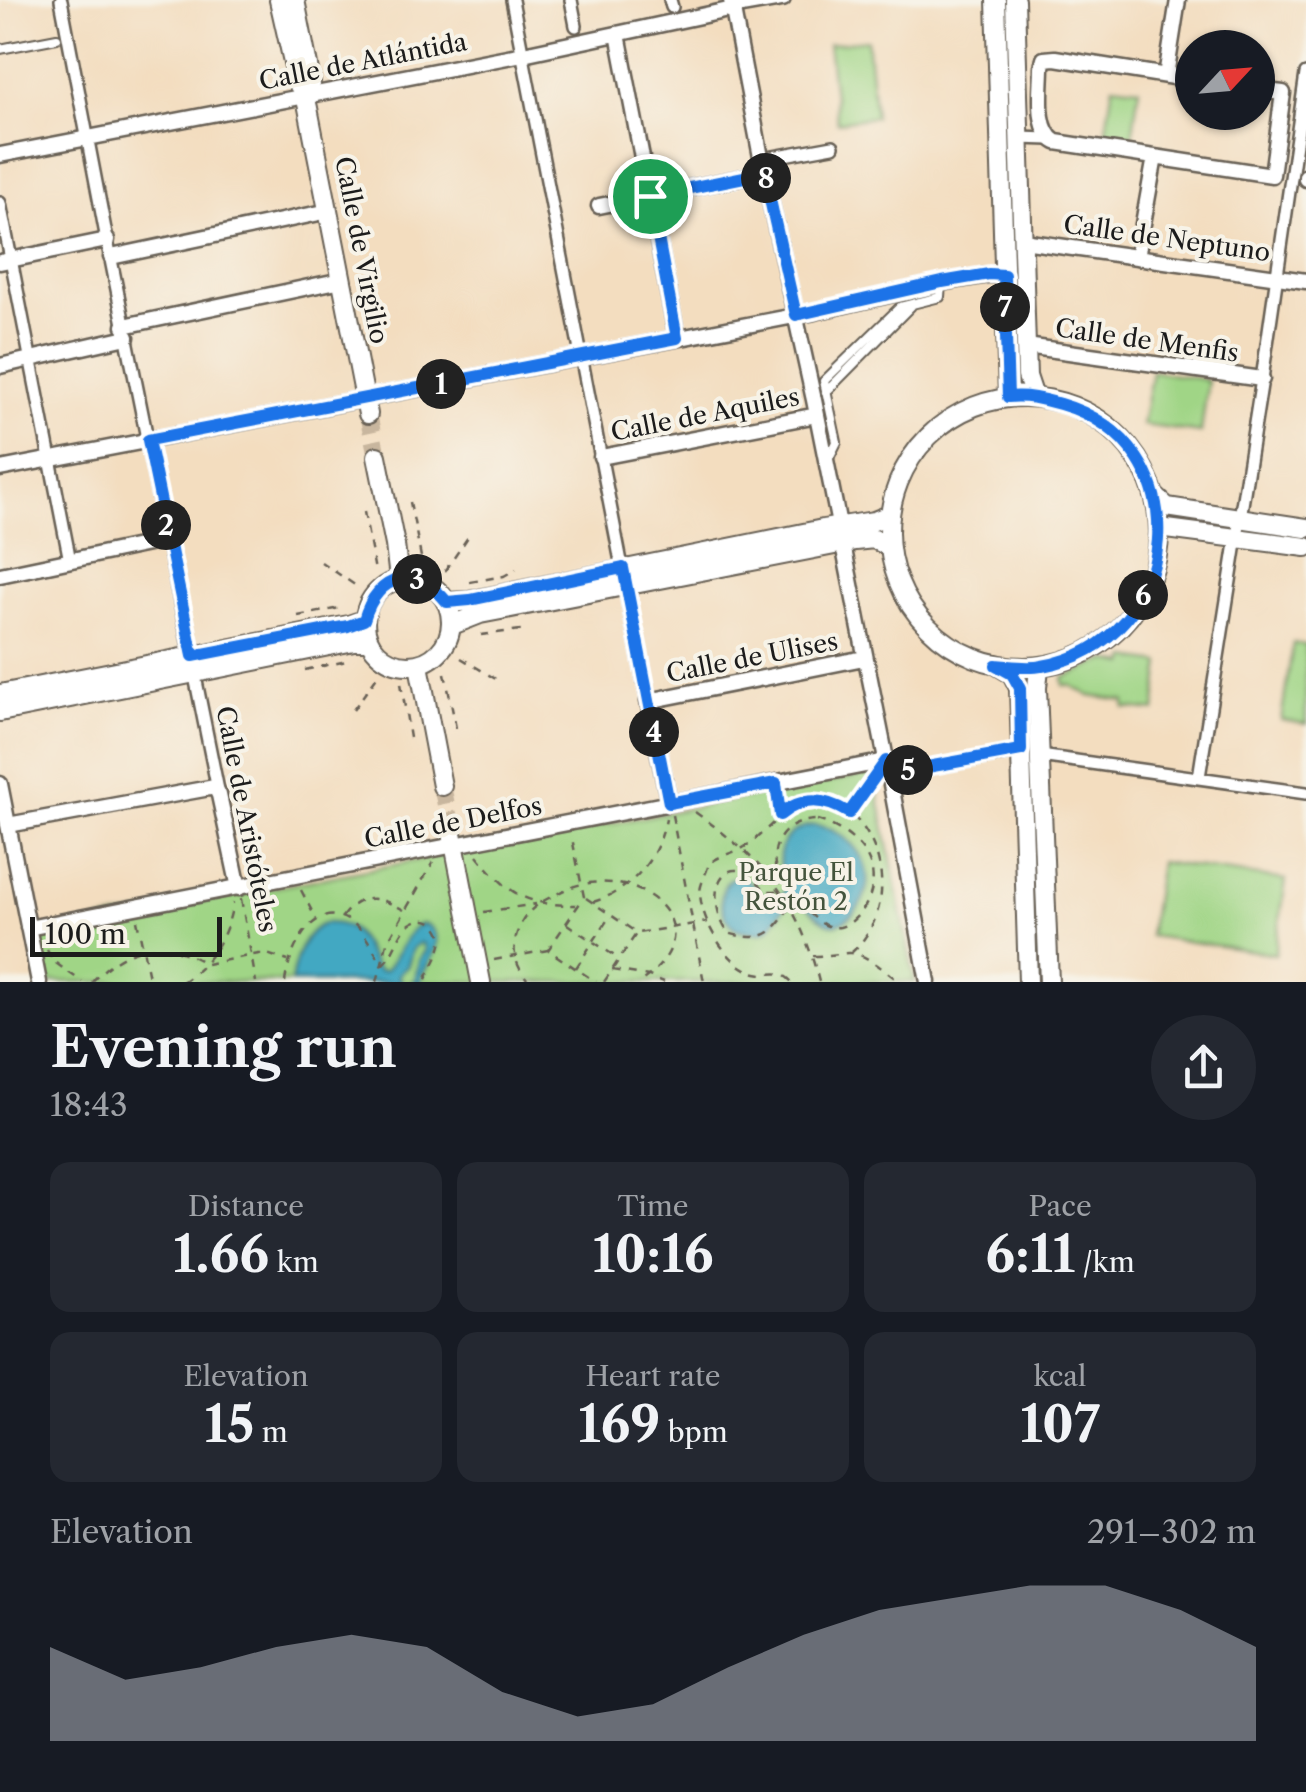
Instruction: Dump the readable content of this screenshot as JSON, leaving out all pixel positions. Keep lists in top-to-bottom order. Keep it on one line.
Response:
{"streets":{"street":["Calle de Atlántida","Calle de Neptuno","Calle de Virgilio","Calle de Menfis","Calle de Aquiles","Calle de Ulises","Calle de Aristóteles","Calle de Delfos"]},"crossings":[["Calle de Atlántida","Calle de Virgilio"],["Calle de Atlántida","Calle de Aristóteles"],["Calle de Aristóteles","Calle de Delfos"]],"parks":["Parque El Restón 2"],"scale_bar":"100 m","north":"top right","page":{"pins":["8","7","1","2","3","6","4","5"],"scale":"100 m","heading":["Evening run","18:43"],"stats":[["Distance","1.66 km"],["Time","10:16"],["Pace","6:11 /km"],["Elevation","15 m"],["Heart rate","169 bpm"],["kcal","107"]],"chart":["Elevation","291–302 m"]}}
